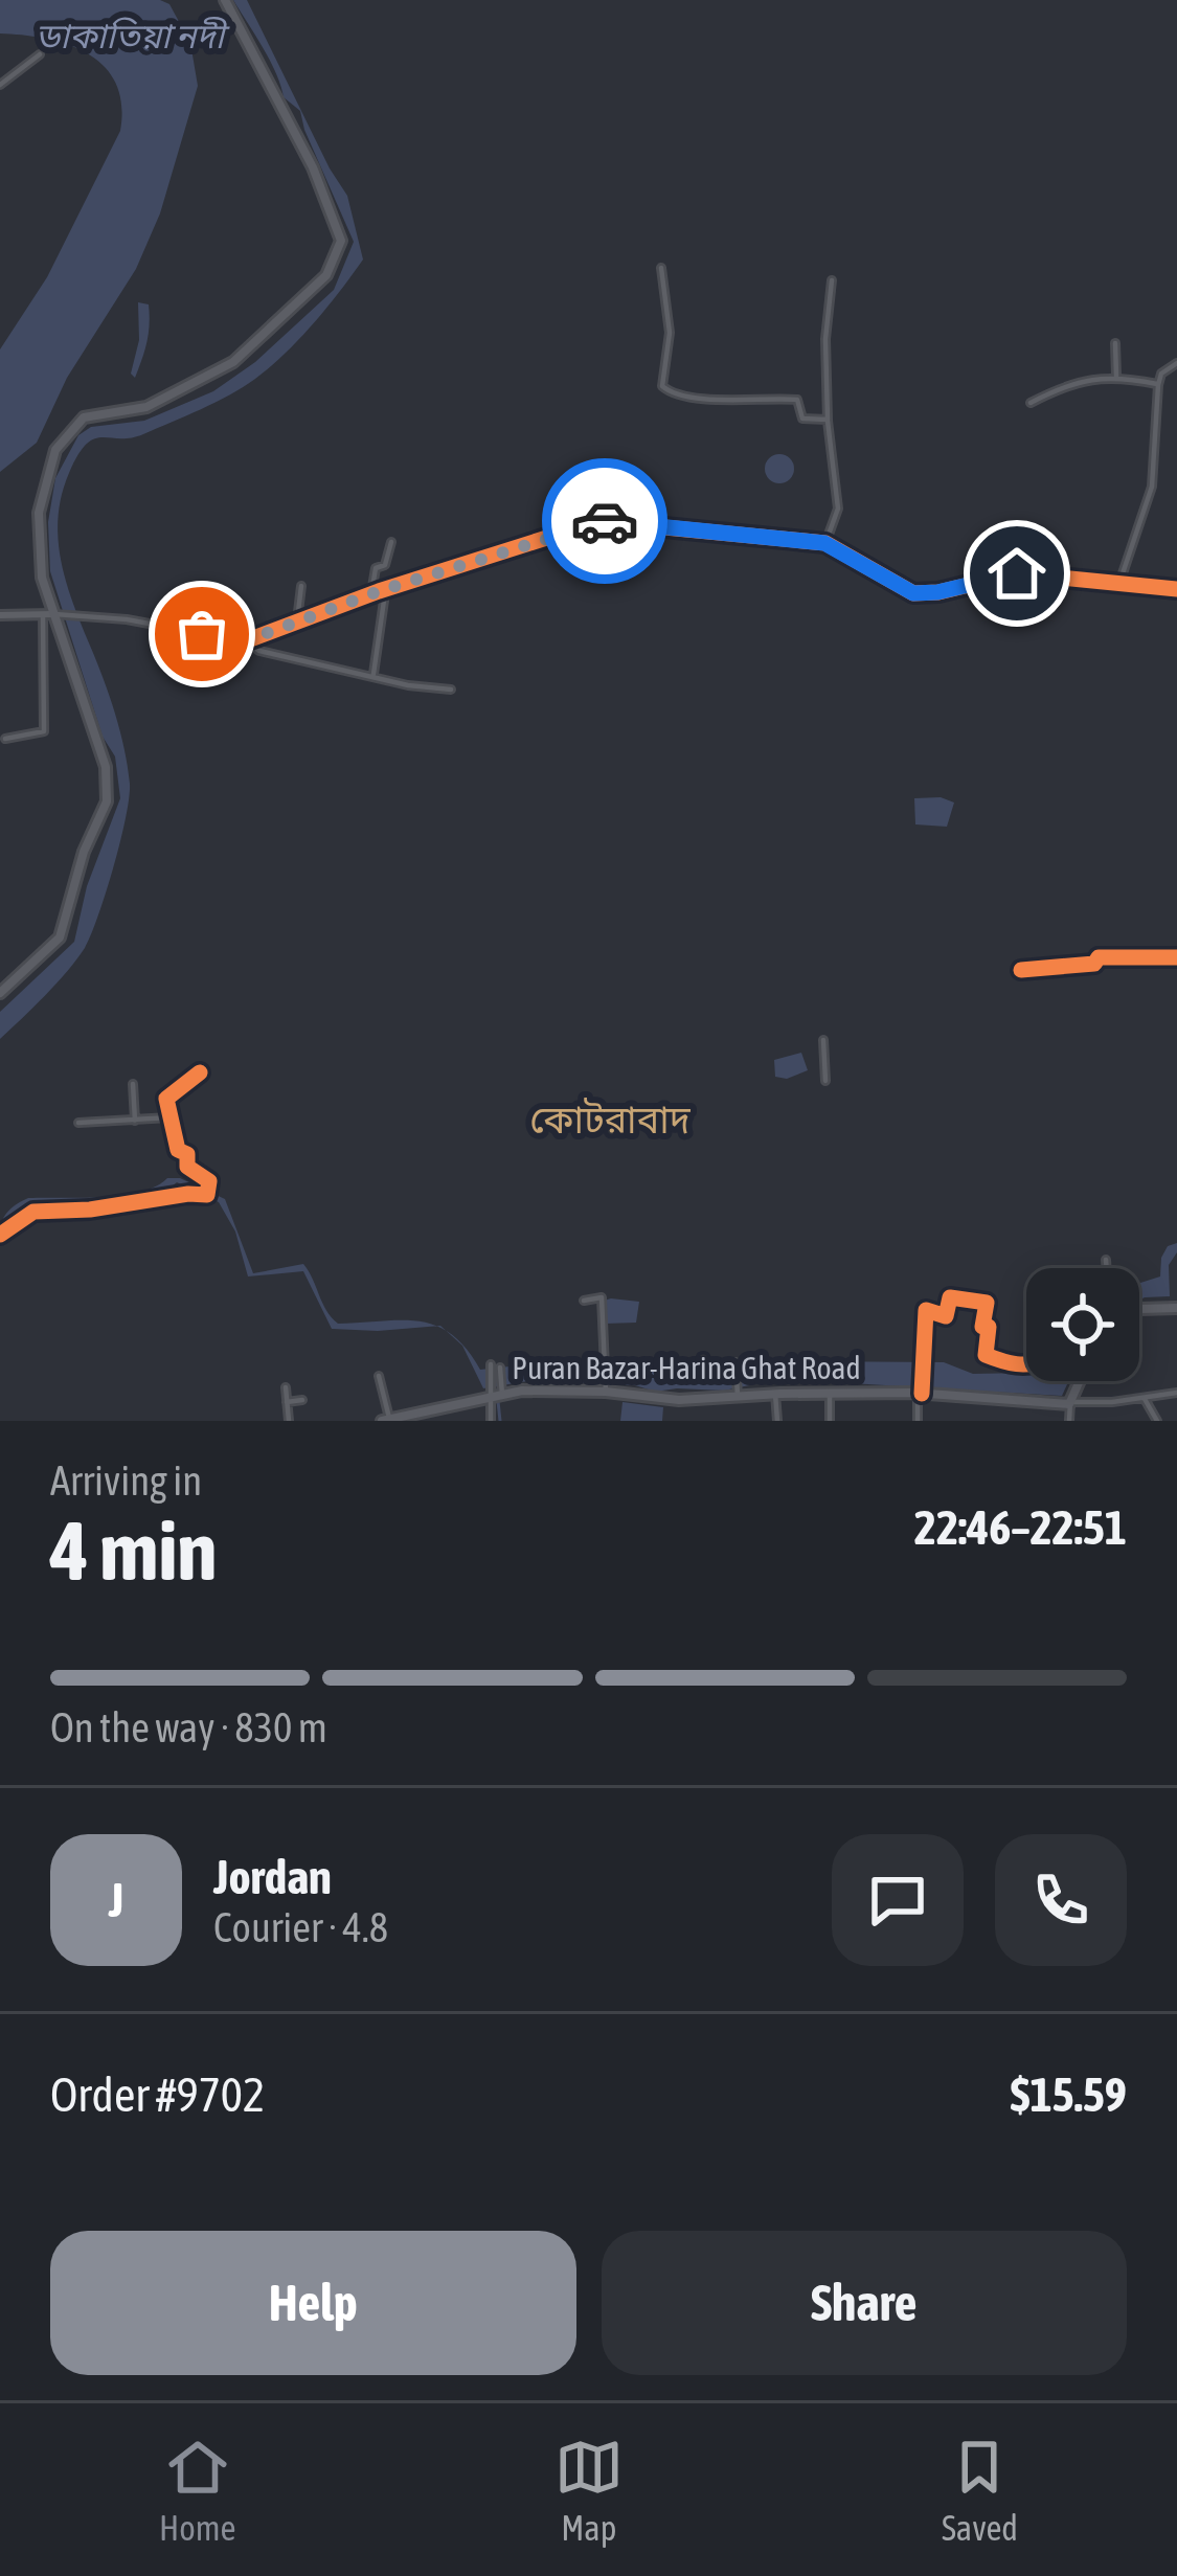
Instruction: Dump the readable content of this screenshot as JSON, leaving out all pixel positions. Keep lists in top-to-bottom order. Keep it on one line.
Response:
{"streets":{"main road":["Puran Bazar-Harina Ghat Road"]},"districts":["কোটরাবাদ"],"water":["ডাকাতিয়া নদী"],"page":{"heading":["4 min","Arriving in","22:46–22:51"],"panel":["Jordan","Courier · 4.8","Order #9702","$15.59"],"bar":"On the way · 830 m","round":"J","buttons":["Help","Share"],"tabs":["Home","Map","Saved"]}}
